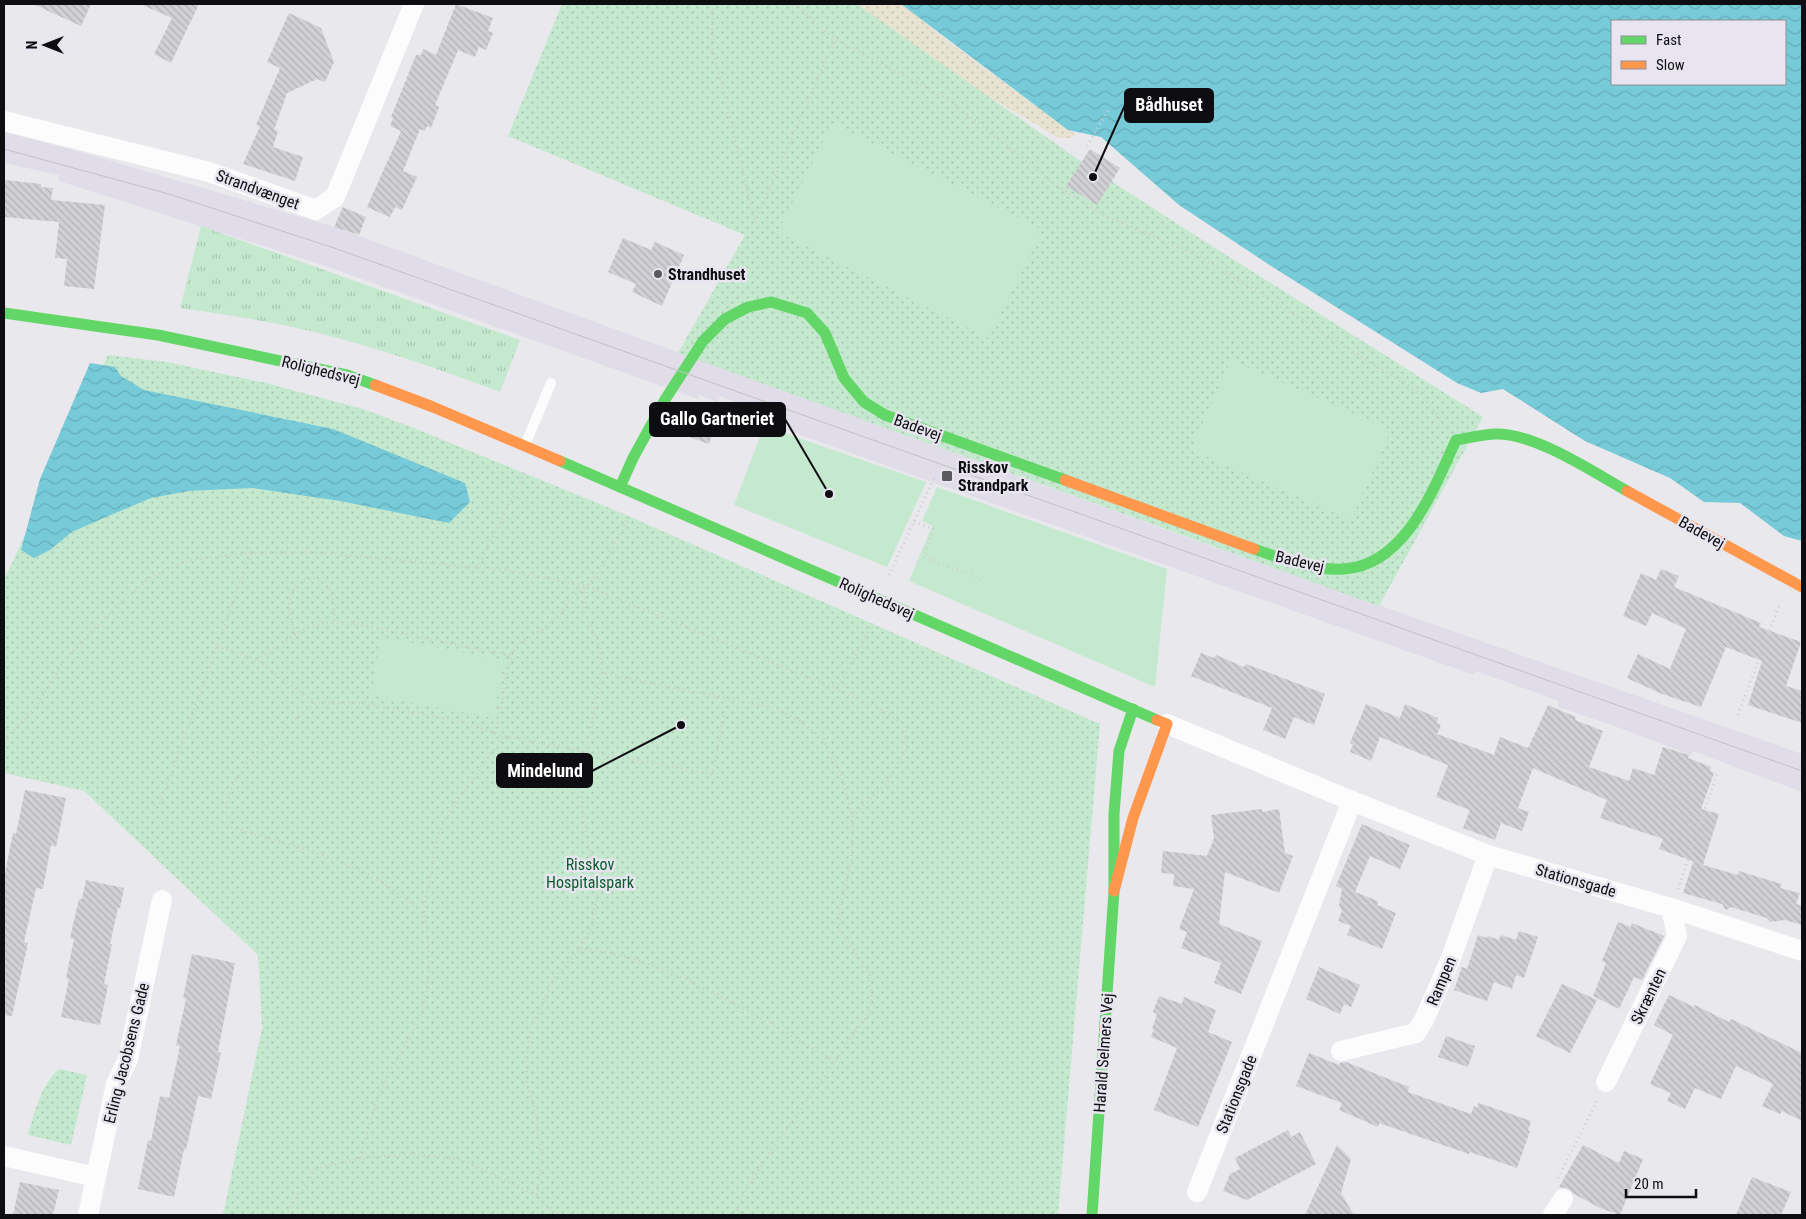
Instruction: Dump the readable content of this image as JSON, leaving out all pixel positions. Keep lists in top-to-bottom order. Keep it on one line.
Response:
{"streets":{"street":["Strandvænget","Rolighedsvej","Badevej","Stationsgade","Rampen","Skrænten","Erling Jacobsens Gade","Harald Selmers Vej"]},"crossings":[["Rolighedsvej","Badevej"],["Rolighedsvej","Stationsgade"],["Rolighedsvej","Harald Selmers Vej"],["Stationsgade","Rampen"],["Stationsgade","Skrænten"],["Stationsgade","Harald Selmers Vej"]],"parks":["Risskov Hospitalspark"],"places":{"other":["Bådhuset","Strandhuset","Gallo Gartneriet","Mindelund"],"transit":["Risskov Strandpark"]},"legend":["Fast","Slow"],"scale_bar":"20 m","north":"left"}
